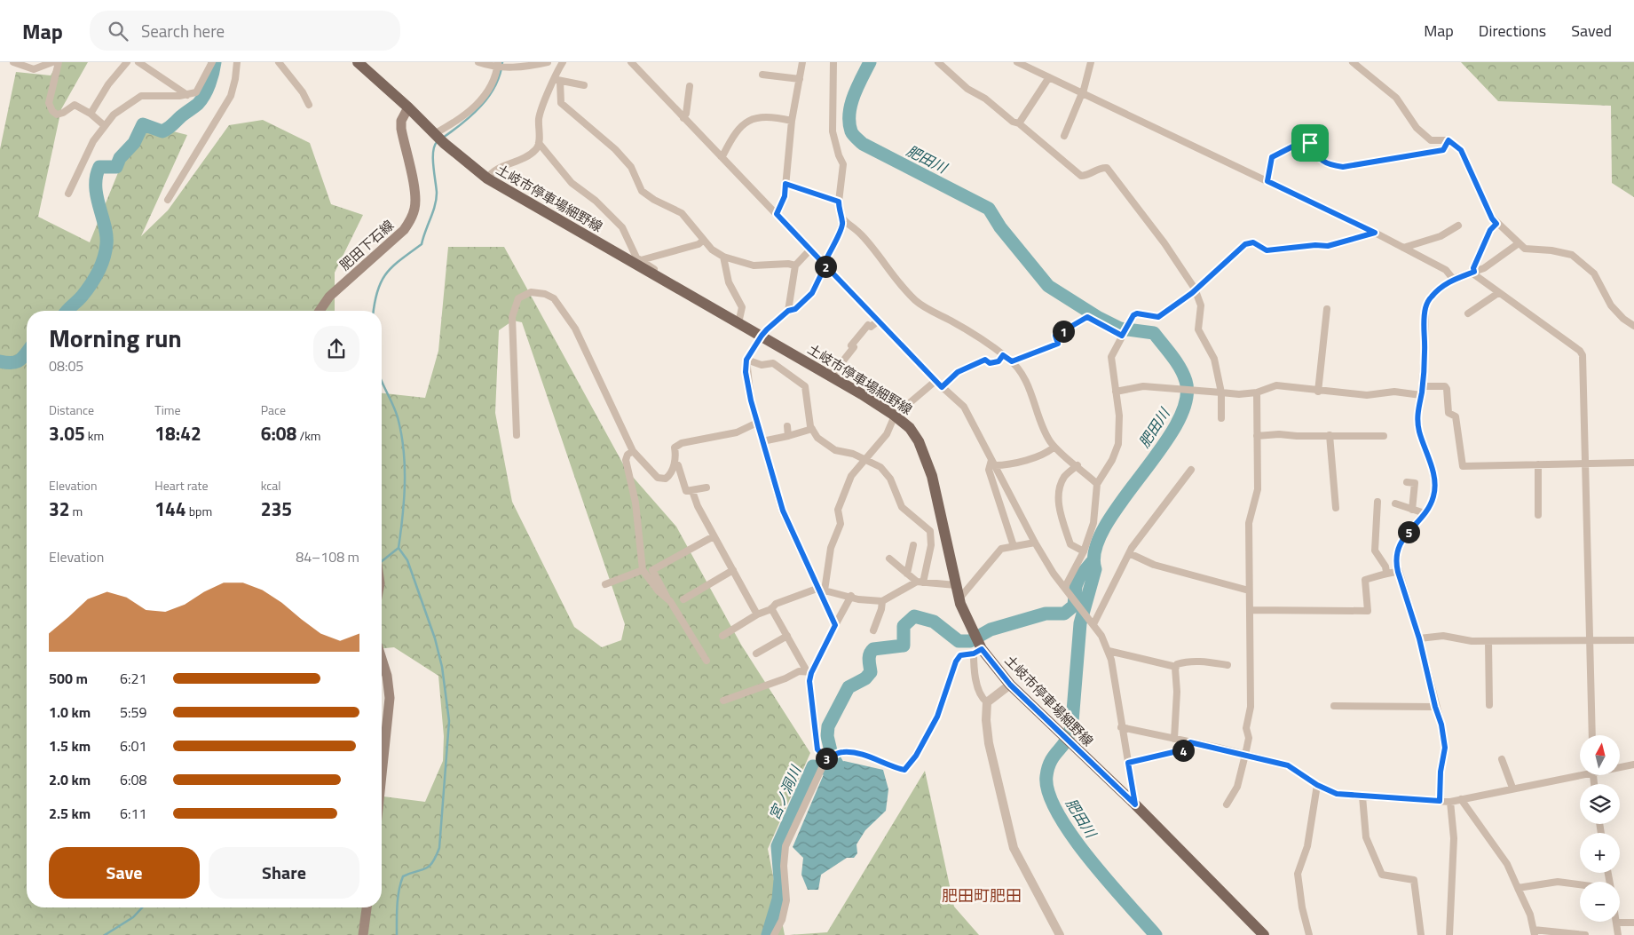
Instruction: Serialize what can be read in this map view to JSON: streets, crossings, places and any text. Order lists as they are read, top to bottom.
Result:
{
  "streets": {
    "main road": ["土岐市停車場細野線", "肥田下石線"]
  },
  "crossings": [
    ["土岐市停車場細野線", "肥田下石線"]
  ],
  "districts": ["肥田町肥田"],
  "water": ["肥田川", "宮ノ洞川"],
  "north": "top",
  "page": {
    "header": "Map",
    "search": "Search here",
    "nav": ["Map", "Directions", "Saved"],
    "pins": [
      "2",
      "1",
      "5",
      "4",
      "3"
    ],
    "heading": ["Morning run", "08:05"],
    "stats": [
      ["Distance", "3.05 km"],
      ["Time", "18:42"],
      ["Pace", "6:08 /km"],
      ["Elevation", "32 m"],
      ["Heart rate", "144 bpm"],
      ["kcal", "235"]
    ],
    "chart": ["Elevation", "84–108 m"],
    "list": [
      {
        "name": "500 m",
        "note": "6:21"
      },
      {
        "name": "1.0 km",
        "note": "5:59"
      },
      {
        "name": "1.5 km",
        "note": "6:01"
      },
      {
        "name": "2.0 km",
        "note": "6:08"
      },
      {
        "name": "2.5 km",
        "note": "6:11"
      }
    ],
    "map_buttons": ["+", "−"],
    "buttons": ["Save", "Share"]
  }
}
